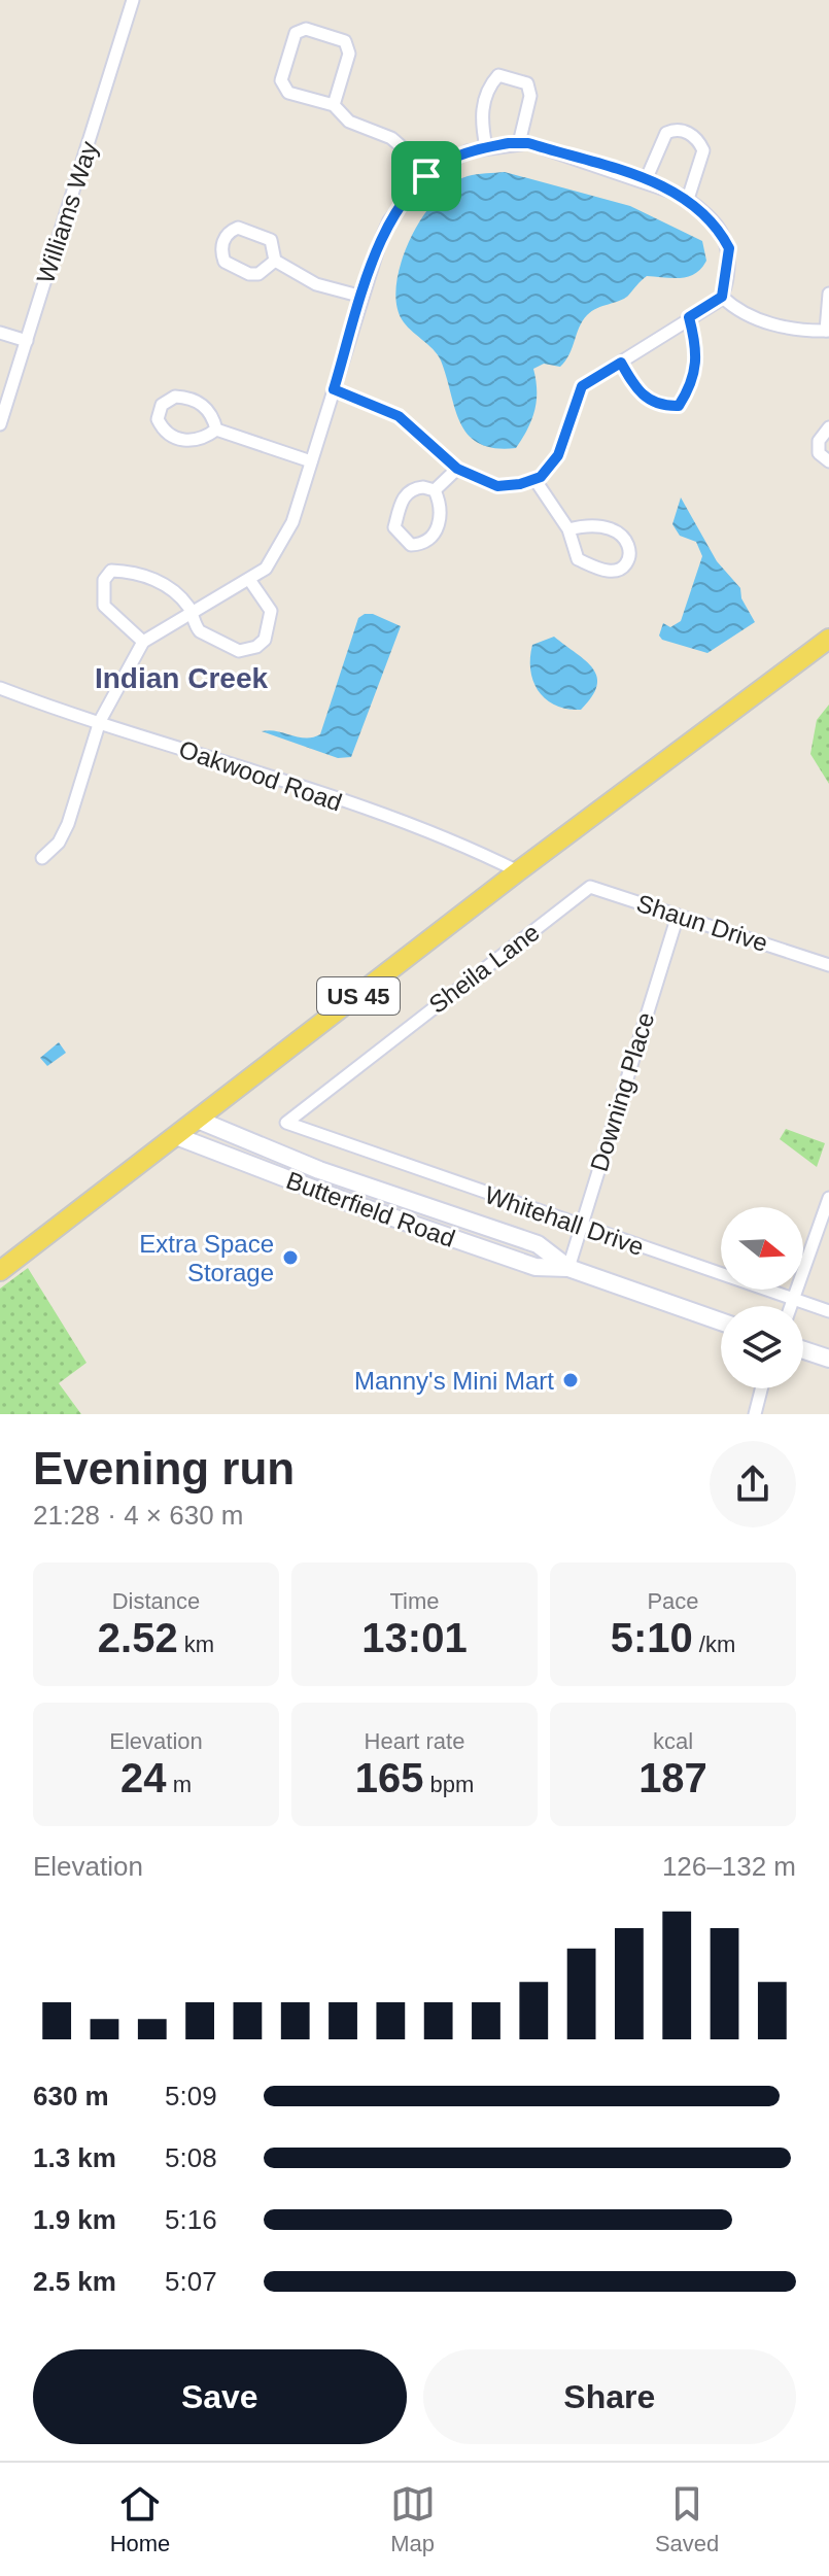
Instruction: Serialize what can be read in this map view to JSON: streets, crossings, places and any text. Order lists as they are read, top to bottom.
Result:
{
  "streets": {
    "main road": ["US 45", "Butterfield Road"],
    "street": [
      "Williams Way",
      "Oakwood Road",
      "Shaun Drive",
      "Sheila Lane",
      "Downing Place",
      "Whitehall Drive"
    ]
  },
  "crossings": [
    ["Oakwood Road", "US 45"],
    ["Shaun Drive", "Sheila Lane"],
    ["Shaun Drive", "Downing Place"],
    ["Sheila Lane", "Whitehall Drive"],
    ["US 45", "Butterfield Road"],
    ["Downing Place", "Butterfield Road"],
    ["Downing Place", "Whitehall Drive"]
  ],
  "districts": ["Indian Creek"],
  "places": ["Extra Space Storage", "Manny's Mini Mart"],
  "north": "right",
  "page": {
    "heading": ["Evening run", "21:28 · 4 × 630 m"],
    "stats": [
      ["Distance", "2.52 km"],
      ["Time", "13:01"],
      ["Pace", "5:10 /km"],
      ["Elevation", "24 m"],
      ["Heart rate", "165 bpm"],
      ["kcal", "187"]
    ],
    "chart": ["Elevation", "126–132 m"],
    "list": [
      {
        "name": "630 m",
        "note": "5:09"
      },
      {
        "name": "1.3 km",
        "note": "5:08"
      },
      {
        "name": "1.9 km",
        "note": "5:16"
      },
      {
        "name": "2.5 km",
        "note": "5:07"
      }
    ],
    "buttons": ["Save", "Share"],
    "tabs": ["Home", "Map", "Saved"]
  }
}
